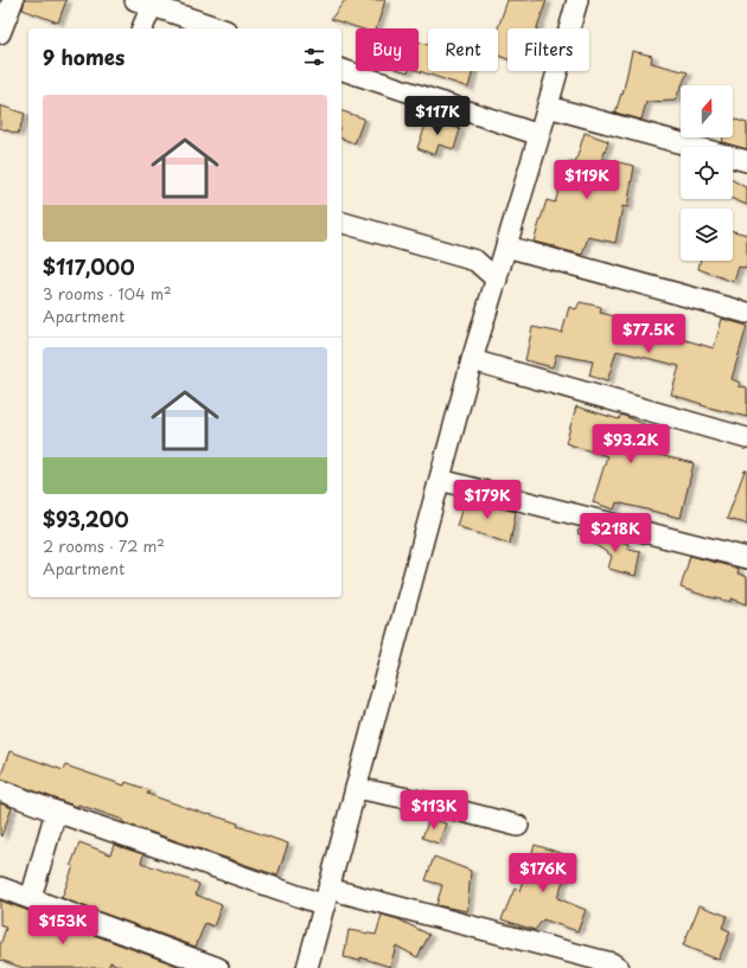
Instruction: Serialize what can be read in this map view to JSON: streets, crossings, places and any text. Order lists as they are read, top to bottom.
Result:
{
  "north": "top",
  "page": {
    "chip": ["Buy", "Rent", "Filters"],
    "heading": "9 homes",
    "list": [
      {
        "name": "$117,000",
        "note": "3 rooms · 104 m² · Apartment"
      },
      {
        "name": "$93,200",
        "note": "2 rooms · 72 m² · Apartment"
      }
    ],
    "price": [
      "$117K",
      "$119K",
      "$77.5K",
      "$93.2K",
      "$179K",
      "$218K",
      "$113K",
      "$176K",
      "$153K"
    ]
  }
}
